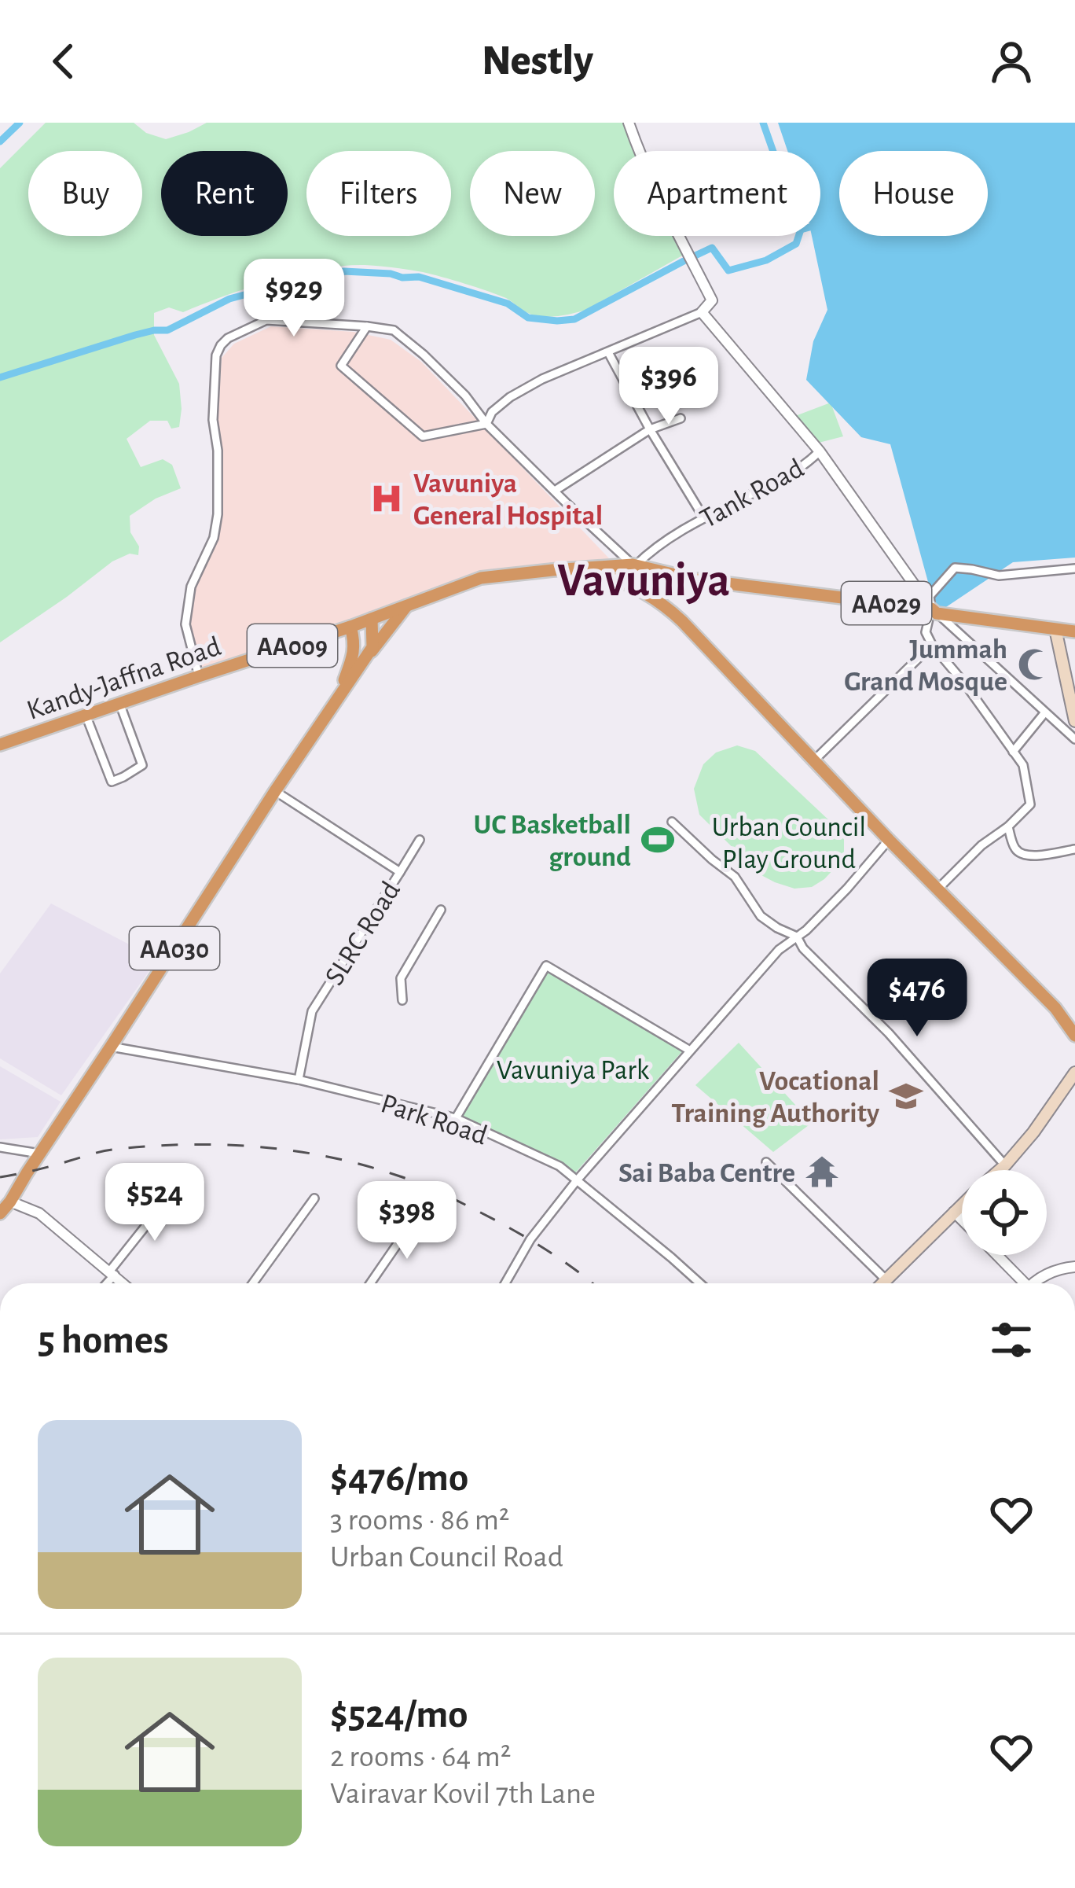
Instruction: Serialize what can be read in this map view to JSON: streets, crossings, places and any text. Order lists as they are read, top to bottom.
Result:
{
  "streets": {
    "highway": [
      "AA029",
      "AA009",
      "Kandy-Jaffna Road",
      "AA030"
    ],
    "street": ["Tank Road", "SLRC Road", "Park Road"]
  },
  "crossings": [
    ["Tank Road", "AA029"],
    ["Tank Road", "AA009"],
    ["Tank Road", "Kandy-Jaffna Road"],
    ["AA029", "AA009"],
    ["AA029", "Kandy-Jaffna Road"],
    ["AA009", "Kandy-Jaffna Road"],
    ["Kandy-Jaffna Road", "AA030"],
    ["SLRC Road", "AA030"],
    ["SLRC Road", "Park Road"],
    ["AA030", "Park Road"]
  ],
  "districts": ["Vavuniya"],
  "parks": ["Urban Council Play Ground", "Vavuniya Park"],
  "places": {
    "hospital": ["Vavuniya General Hospital"],
    "mosque": ["Jummah Grand Mosque"],
    "sports": ["UC Basketball ground"],
    "school or university": ["Vocational Training Authority"],
    "temple": ["Sai Baba Centre"]
  },
  "page": {
    "header": "Nestly",
    "chip": [
      "Buy",
      "Rent",
      "Filters",
      "New",
      "Apartment",
      "House"
    ],
    "price": [
      "$929",
      "$396",
      "$476",
      "$524",
      "$398"
    ],
    "heading": "5 homes",
    "list": [
      {
        "name": "$476/mo",
        "note": "3 rooms · 86 m² · Urban Council Road"
      },
      {
        "name": "$524/mo",
        "note": "2 rooms · 64 m² · Vairavar Kovil 7th Lane"
      }
    ]
  }
}
